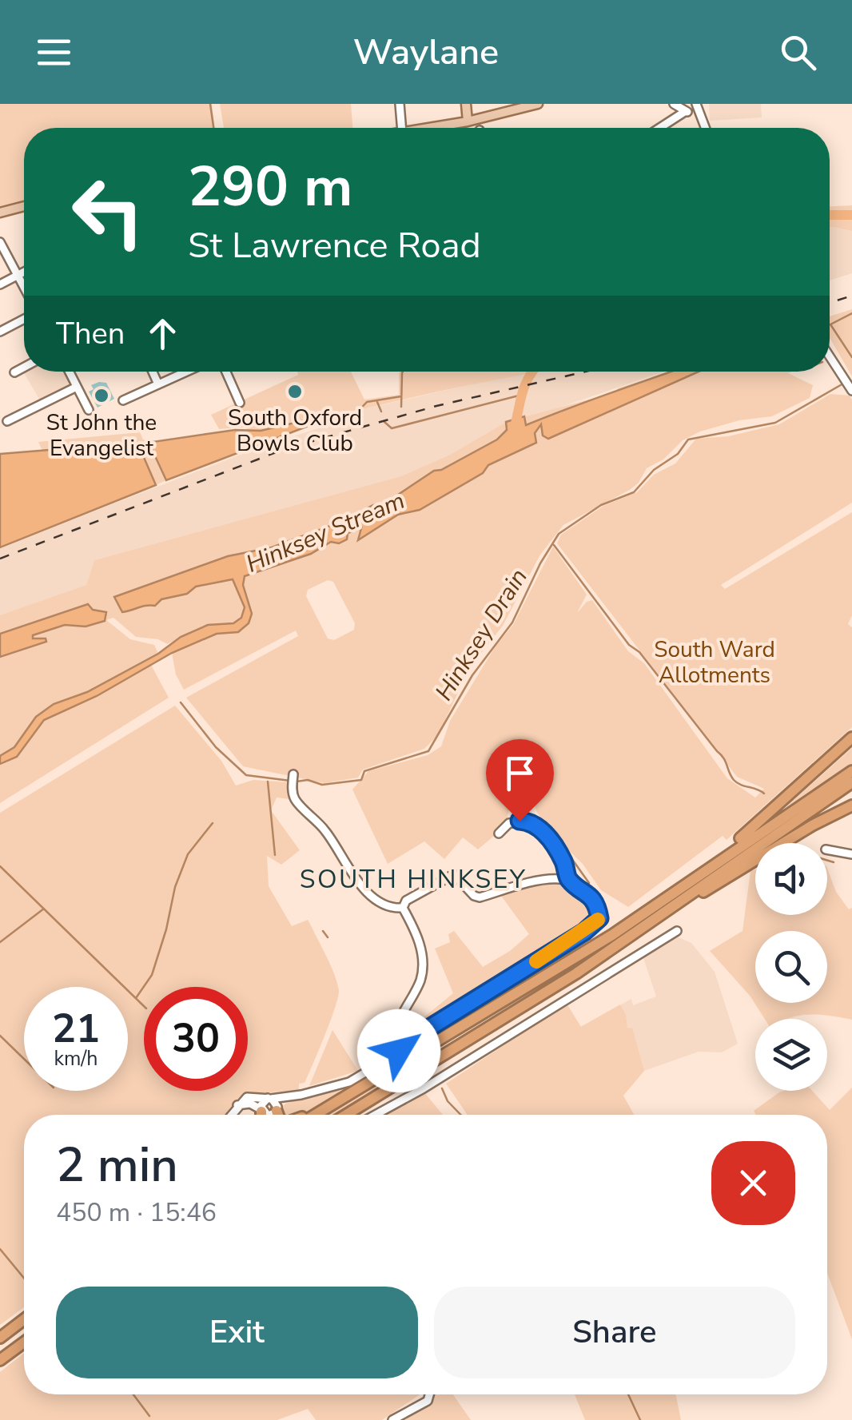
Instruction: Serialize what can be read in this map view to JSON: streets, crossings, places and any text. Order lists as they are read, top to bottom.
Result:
{
  "districts": ["SOUTH HINKSEY"],
  "water": ["Hinksey Stream", "Hinksey Drain"],
  "parks": ["South Ward Allotments"],
  "places": ["South Oxford Bowls Club", "St John the Evangelist"],
  "page": {
    "header": "Waylane",
    "turn": ["290 m", "St Lawrence Road"],
    "then": "Then",
    "speed": "21 km/h",
    "limit": "30",
    "heading": ["2 min", "450 m · 15:46"],
    "buttons": ["Exit", "Share"]
  }
}
